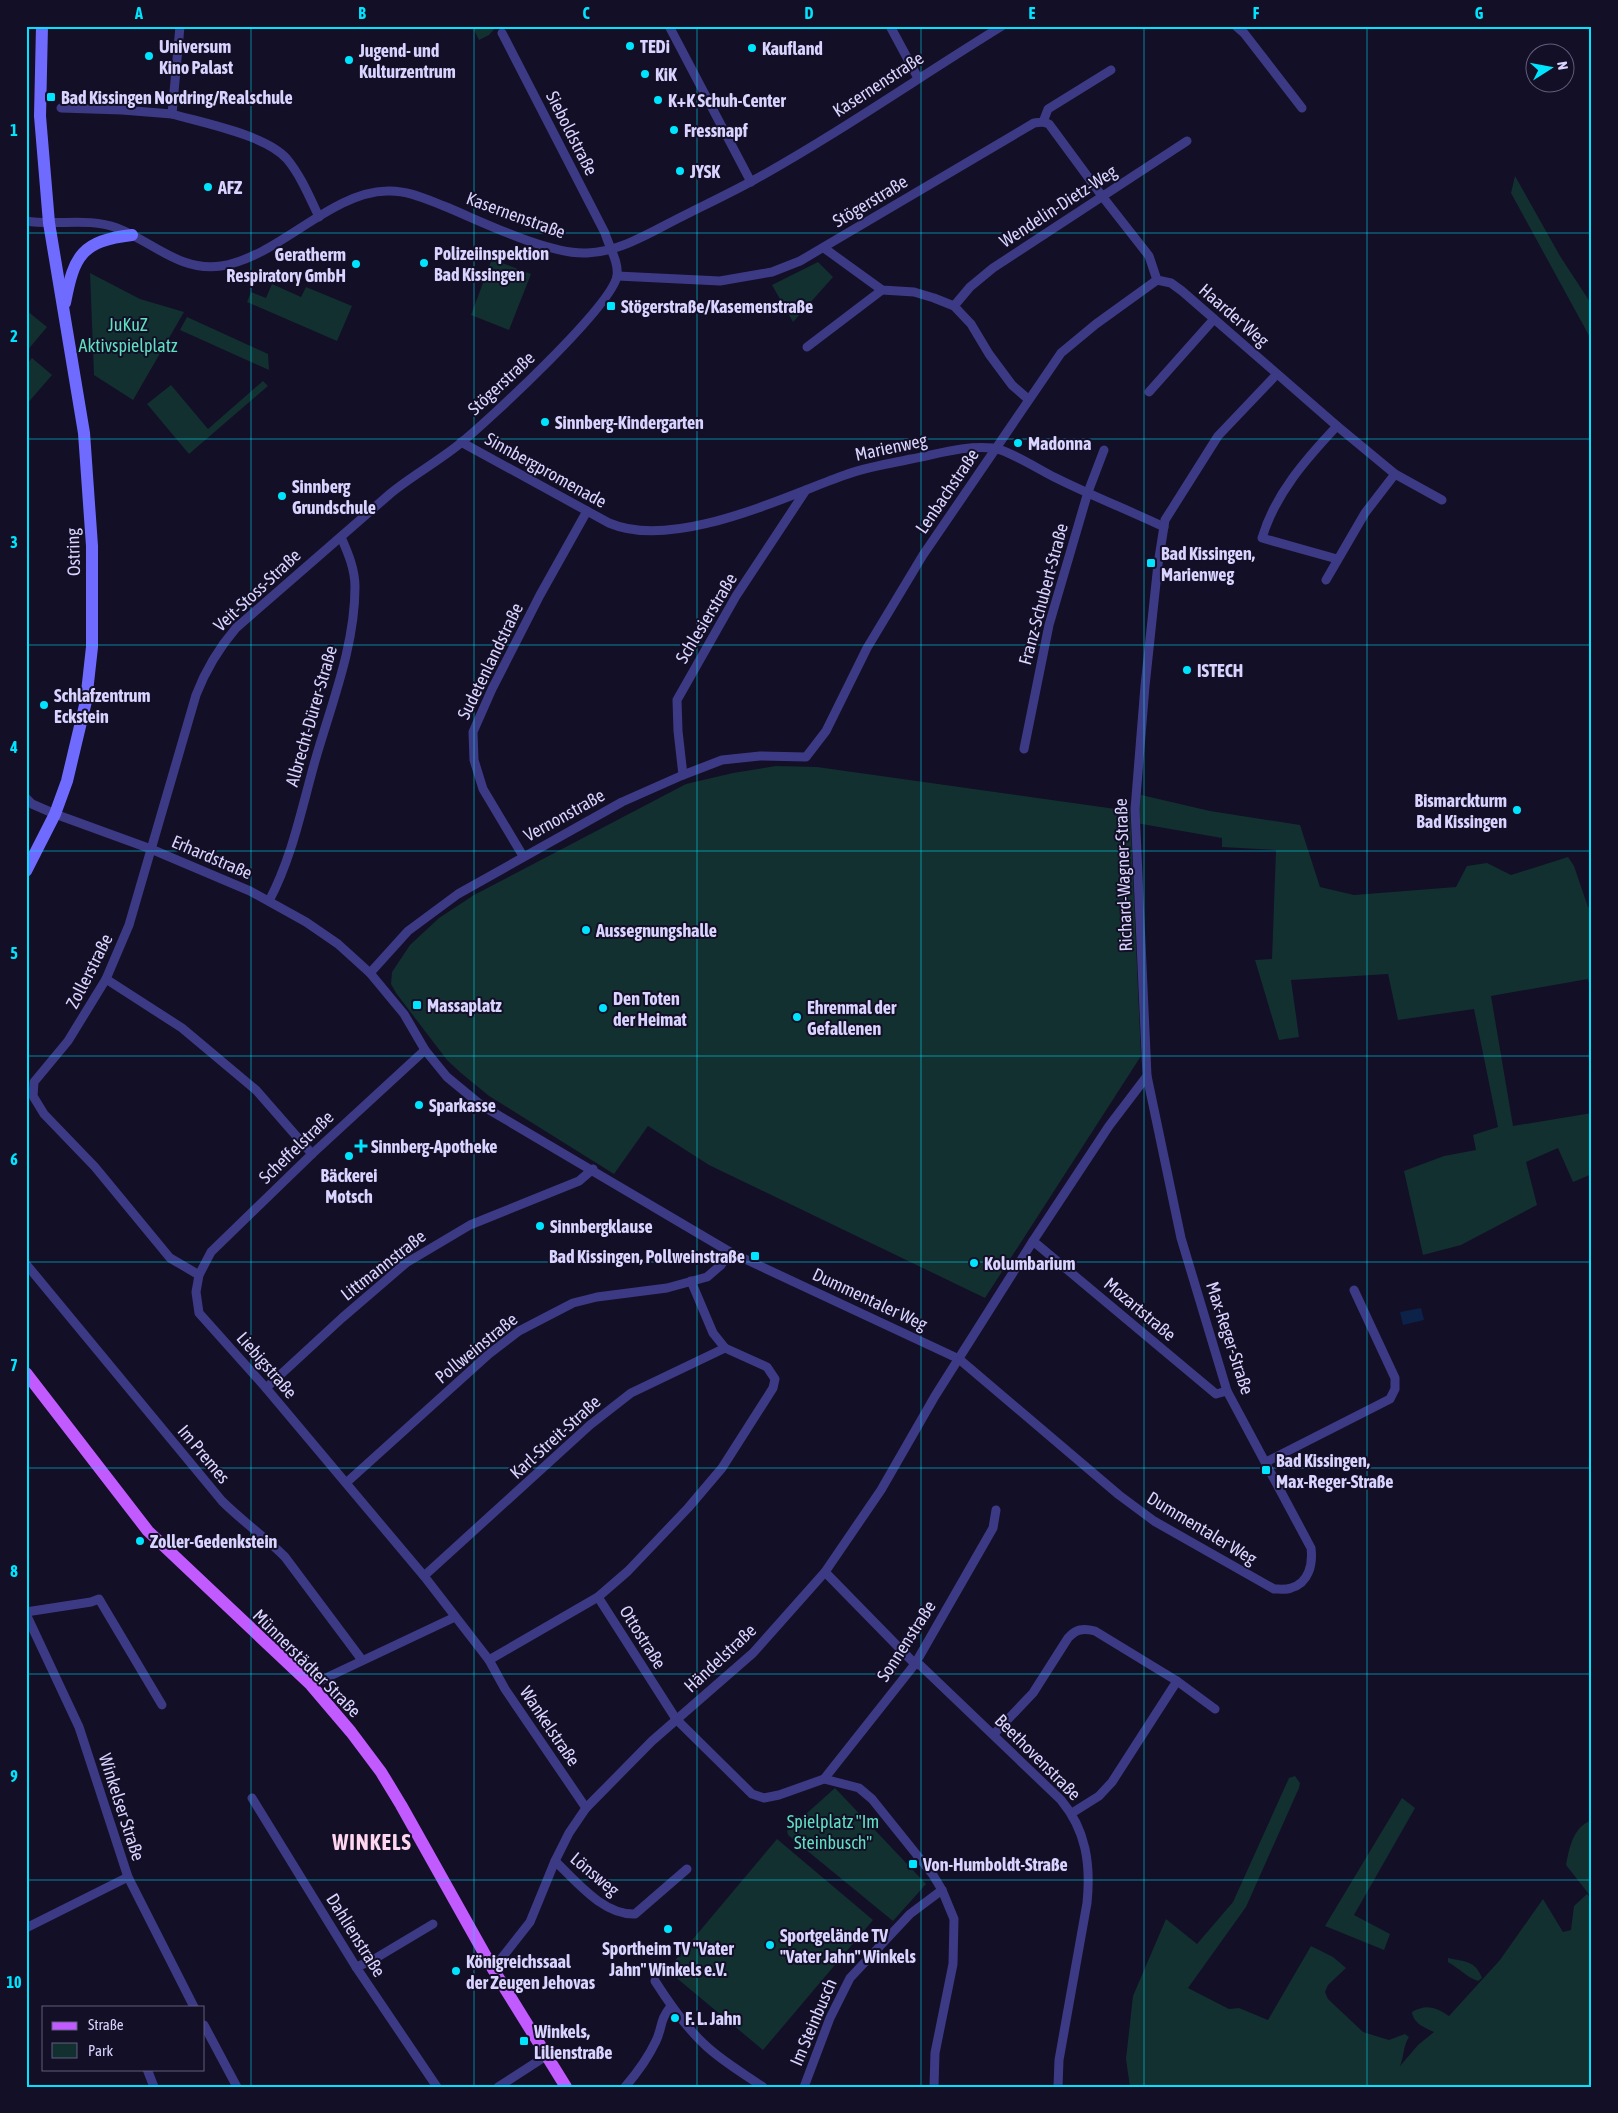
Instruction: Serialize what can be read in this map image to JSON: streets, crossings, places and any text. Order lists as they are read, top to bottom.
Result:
{
  "streets": {
    "main road": ["Ostring", "Münnerstädter Straße"],
    "street": [
      "Kasernenstraße",
      "Sieboldstraße",
      "Stögerstraße",
      "Wendelin-Dietz-Weg",
      "Haarder Weg",
      "Marienweg",
      "Sinnbergpromenade",
      "Lenbachstraße",
      "Veit-Stoss-Straße",
      "Franz-Schubert-Straße",
      "Schlesierstraße",
      "Sudetenlandstraße",
      "Albrecht-Dürer-Straße",
      "Vernonstraße",
      "Erhardstraße",
      "Richard-Wagner-Straße",
      "Zollerstraße",
      "Scheffelstraße",
      "Littmannstraße",
      "Dummentaler Weg",
      "Mozartstraße",
      "Max-Reger-Straße",
      "Pollweinstraße",
      "Liebigstraße",
      "Karl-Streit-Straße",
      "Im Premes",
      "Ottostraße",
      "Sonnenstraße",
      "Händelstraße",
      "Wankelstraße",
      "Beethovenstraße",
      "Winkelser Straße",
      "Lönsweg",
      "Dahlienstraße",
      "Im Steinbusch"
    ]
  },
  "crossings": [
    ["Kasernenstraße", "Sieboldstraße"],
    ["Kasernenstraße", "Ostring"],
    ["Stögerstraße", "Sinnbergpromenade"],
    ["Stögerstraße", "Veit-Stoss-Straße"],
    ["Haarder Weg", "Lenbachstraße"],
    ["Haarder Weg", "Richard-Wagner-Straße"],
    ["Marienweg", "Sinnbergpromenade"],
    ["Marienweg", "Lenbachstraße"],
    ["Marienweg", "Franz-Schubert-Straße"],
    ["Marienweg", "Schlesierstraße"],
    ["Marienweg", "Richard-Wagner-Straße"],
    ["Sinnbergpromenade", "Veit-Stoss-Straße"],
    ["Sinnbergpromenade", "Sudetenlandstraße"],
    ["Lenbachstraße", "Vernonstraße"],
    ["Ostring", "Erhardstraße"],
    ["Veit-Stoss-Straße", "Albrecht-Dürer-Straße"],
    ["Veit-Stoss-Straße", "Erhardstraße"],
    ["Veit-Stoss-Straße", "Zollerstraße"],
    ["Schlesierstraße", "Vernonstraße"],
    ["Sudetenlandstraße", "Vernonstraße"],
    ["Albrecht-Dürer-Straße", "Erhardstraße"],
    ["Vernonstraße", "Erhardstraße"],
    ["Erhardstraße", "Zollerstraße"],
    ["Richard-Wagner-Straße", "Max-Reger-Straße"],
    ["Zollerstraße", "Scheffelstraße"],
    ["Zollerstraße", "Liebigstraße"],
    ["Scheffelstraße", "Dummentaler Weg"],
    ["Scheffelstraße", "Liebigstraße"],
    ["Littmannstraße", "Dummentaler Weg"],
    ["Littmannstraße", "Liebigstraße"],
    ["Dummentaler Weg", "Max-Reger-Straße"],
    ["Dummentaler Weg", "Pollweinstraße"],
    ["Dummentaler Weg", "Händelstraße"],
    ["Mozartstraße", "Max-Reger-Straße"],
    ["Pollweinstraße", "Liebigstraße"],
    ["Liebigstraße", "Karl-Streit-Straße"],
    ["Liebigstraße", "Wankelstraße"],
    ["Ottostraße", "Händelstraße"],
    ["Sonnenstraße", "Beethovenstraße"],
    ["Händelstraße", "Münnerstädter Straße"],
    ["Händelstraße", "Wankelstraße"],
    ["Händelstraße", "Beethovenstraße"],
    ["Händelstraße", "Lönsweg"]
  ],
  "districts": ["WINKELS"],
  "parks": ["JuKuZ Aktivspielplatz", "Spielplatz \"Im Steinbusch\""],
  "places": {
    "other": [
      "TEDi",
      "Kaufland",
      "Universum Kino Palast",
      "Jugend- und Kulturzentrum",
      "KiK",
      "K+K Schuh-Center",
      "Fressnapf",
      "JYSK",
      "AFZ",
      "Polizeiinspektion Bad Kissingen",
      "Geratherm Respiratory GmbH",
      "Sinnberg-Kindergarten",
      "Madonna",
      "Sinnberg Grundschule",
      "ISTECH",
      "Schlafzentrum Eckstein",
      "Bismarckturm Bad Kissingen",
      "Aussegnungshalle",
      "Den Toten der Heimat",
      "Ehrenmal der Gefallenen",
      "Sparkasse",
      "Bäckerei Motsch",
      "Sinnbergklause",
      "Kolumbarium",
      "Zoller-Gedenkstein",
      "Sportheim TV \"Vater Jahn\" Winkels e.V.",
      "Sportgelände TV \"Vater Jahn\" Winkels",
      "Königreichssaal der Zeugen Jehovas",
      "F. L. Jahn"
    ],
    "transit": [
      "Bad Kissingen Nordring/Realschule",
      "Stögerstraße/Kasemenstraße",
      "Bad Kissingen, Marienweg",
      "Massaplatz",
      "Bad Kissingen, Pollweinstraße",
      "Bad Kissingen, Max-Reger-Straße",
      "Von-Humboldt-Straße",
      "Winkels, Lilienstraße"
    ],
    "health": ["Sinnberg-Apotheke"]
  },
  "legend": ["Straße", "Park"],
  "north": "right",
  "grid": {
    "columns": [
      "A",
      "B",
      "C",
      "D",
      "E",
      "F",
      "G"
    ],
    "rows": [
      "1",
      "2",
      "3",
      "4",
      "5",
      "6",
      "7",
      "8",
      "9",
      "10"
    ]
  }
}
